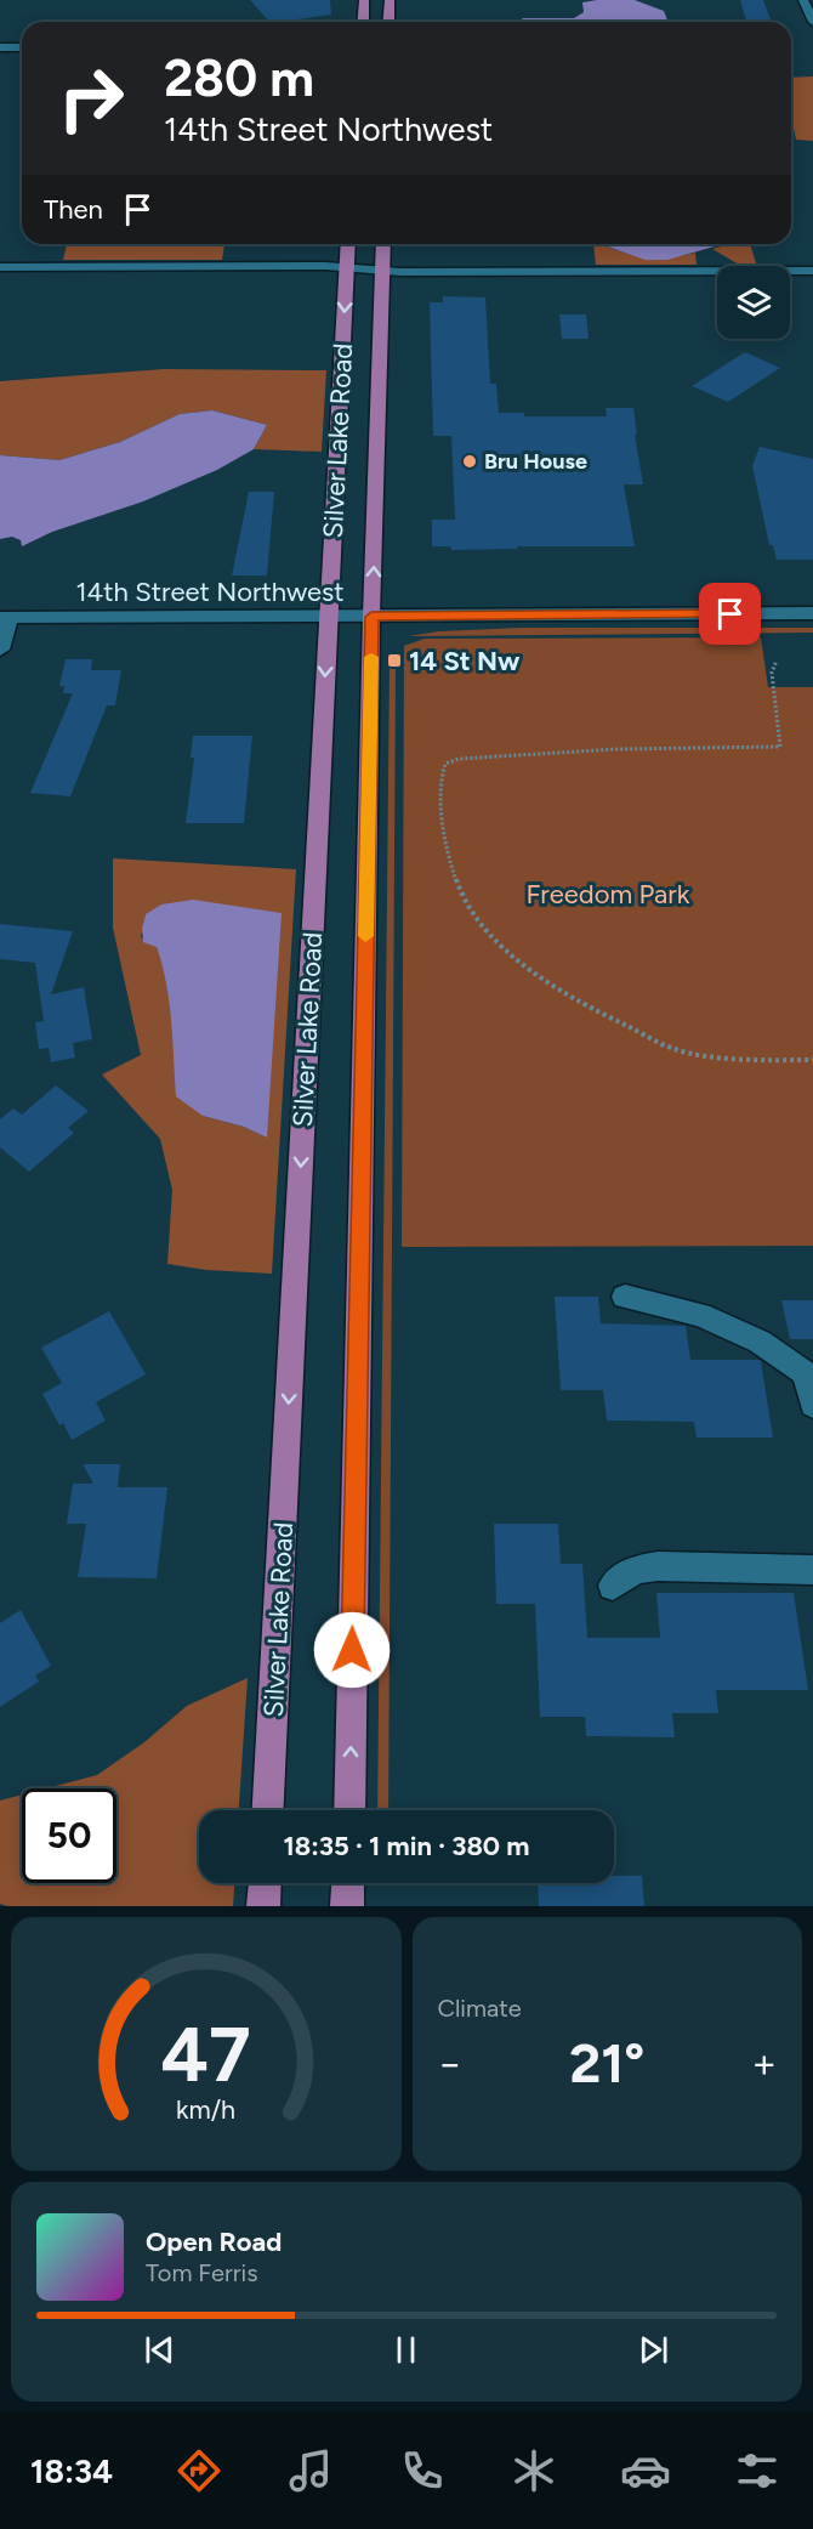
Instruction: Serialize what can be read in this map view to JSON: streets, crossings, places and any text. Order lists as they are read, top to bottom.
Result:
{
  "streets": {
    "main road": ["Silver Lake Road"],
    "street": ["14th Street Northwest"]
  },
  "crossings": [
    ["Silver Lake Road", "14th Street Northwest"]
  ],
  "parks": ["Freedom Park"],
  "places": {
    "other": ["Bru House"],
    "transit": ["14 St Nw"]
  },
  "page": {
    "turn": ["280 m", "14th Street Northwest"],
    "then": "Then",
    "limit": "50",
    "trip": "18:35 · 1 min · 380 m",
    "tile": "Climate",
    "heat": ["−", "21°", "+"],
    "song": ["Open Road", "Tom Ferris"],
    "tabs": "18:34",
    "gauge": ["47", "km/h"]
  }
}
